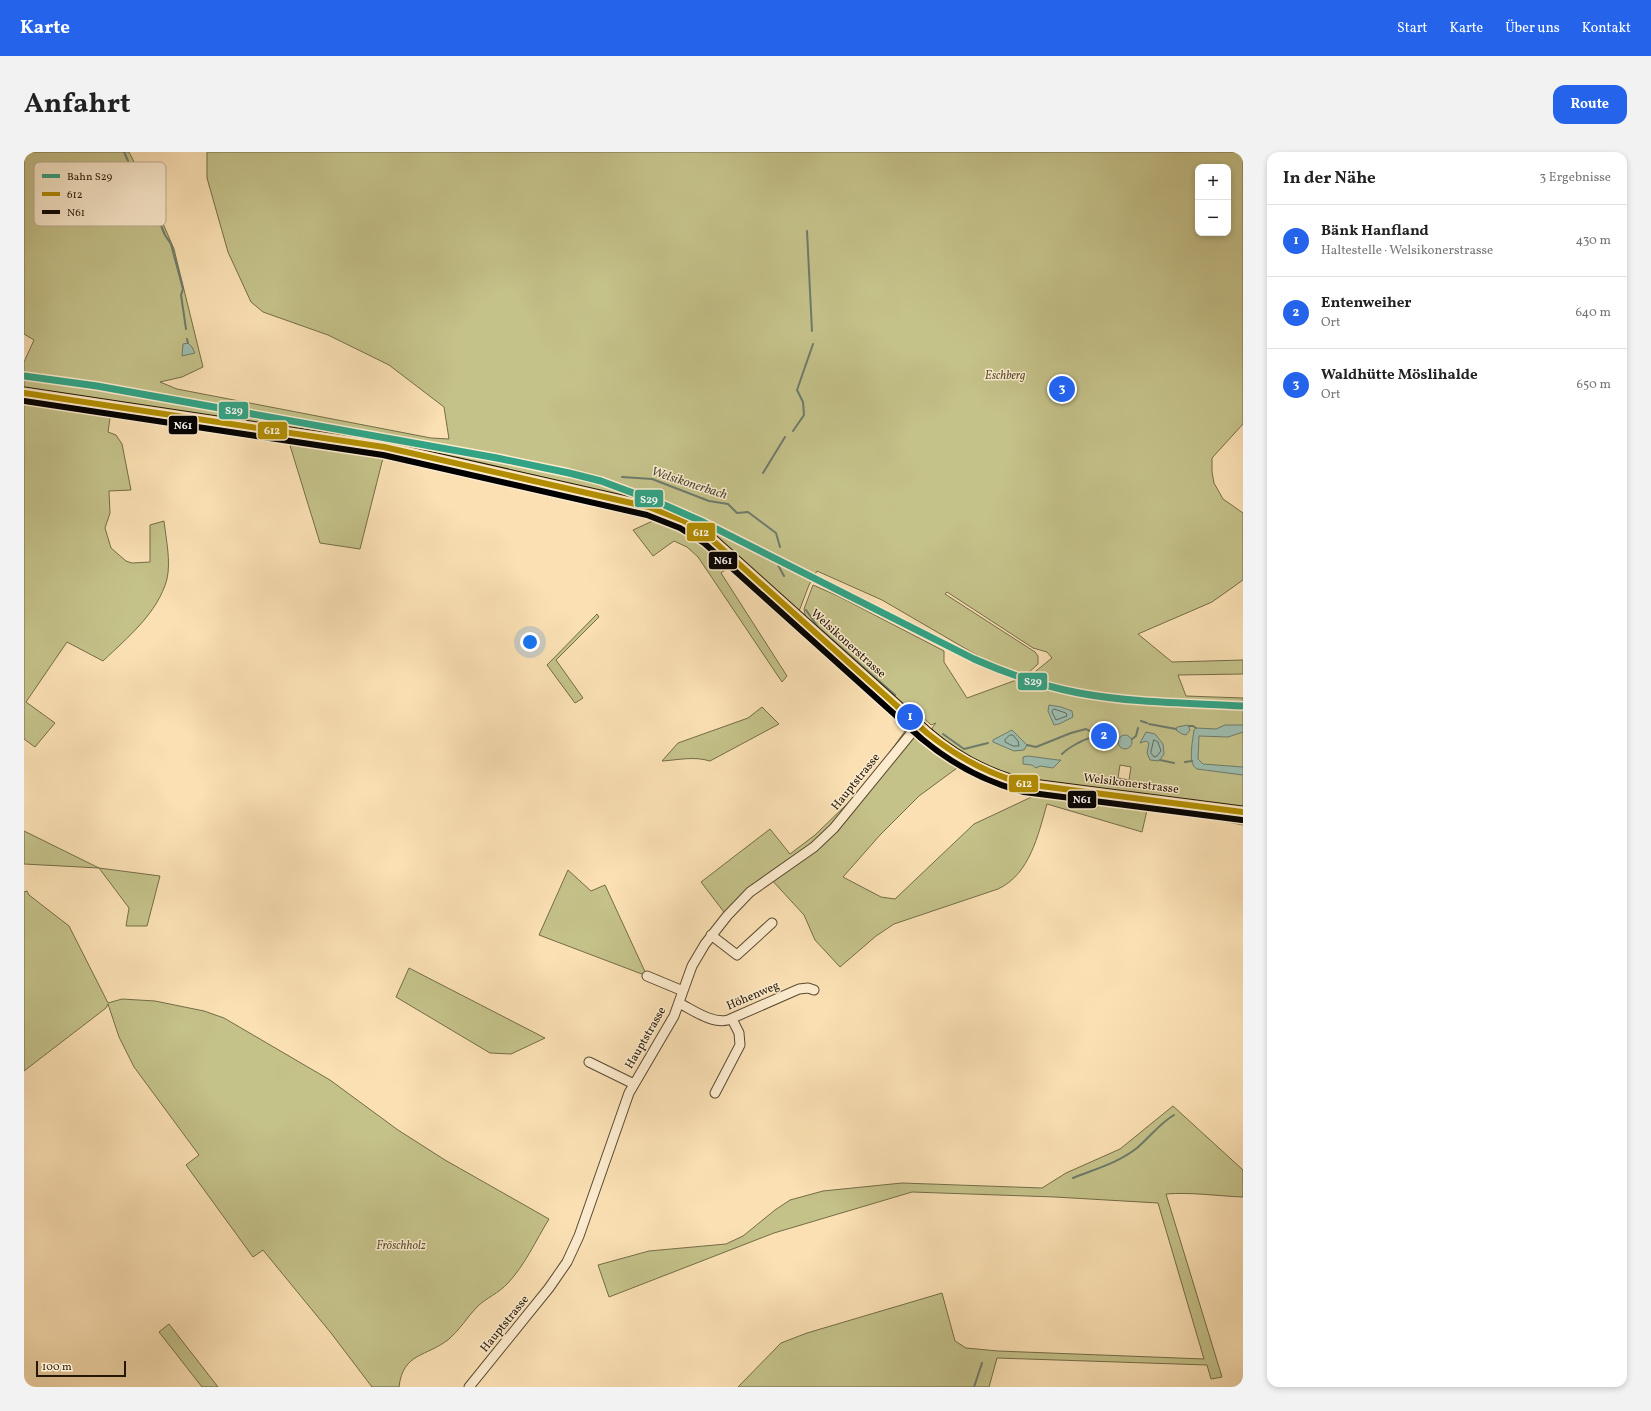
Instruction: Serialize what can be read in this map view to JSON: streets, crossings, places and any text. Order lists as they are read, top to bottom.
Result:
{
  "streets": {
    "main road": ["Welsikonerstrasse"],
    "street": ["Hauptstrasse", "Höhenweg"]
  },
  "crossings": [
    ["Welsikonerstrasse", "Hauptstrasse"],
    ["Hauptstrasse", "Höhenweg"]
  ],
  "water": ["Welsikonerbach"],
  "parks": ["Eschberg", "Fröschholz"],
  "lines": ["rail line S29", "transit line 612", "transit line N61"],
  "legend": ["Bahn S29", "612", "N61"],
  "scale_bar": "100 m",
  "page": {
    "header": "Karte",
    "nav": [
      "Start",
      "Karte",
      "Über uns",
      "Kontakt"
    ],
    "title": "Anfahrt",
    "buttons": "Route",
    "heading": ["In der Nähe", "3 Ergebnisse"],
    "map_buttons": ["+", "−"],
    "list": [
      {
        "mark": "1",
        "name": "Bänk Hanfland",
        "note": "Haltestelle · Welsikonerstrasse",
        "value": "430 m"
      },
      {
        "mark": "2",
        "name": "Entenweiher",
        "note": "Ort",
        "value": "640 m"
      },
      {
        "mark": "3",
        "name": "Waldhütte Möslihalde",
        "note": "Ort",
        "value": "650 m"
      }
    ],
    "pins": ["3", "1", "2"],
    "scale": "100 m"
  }
}
